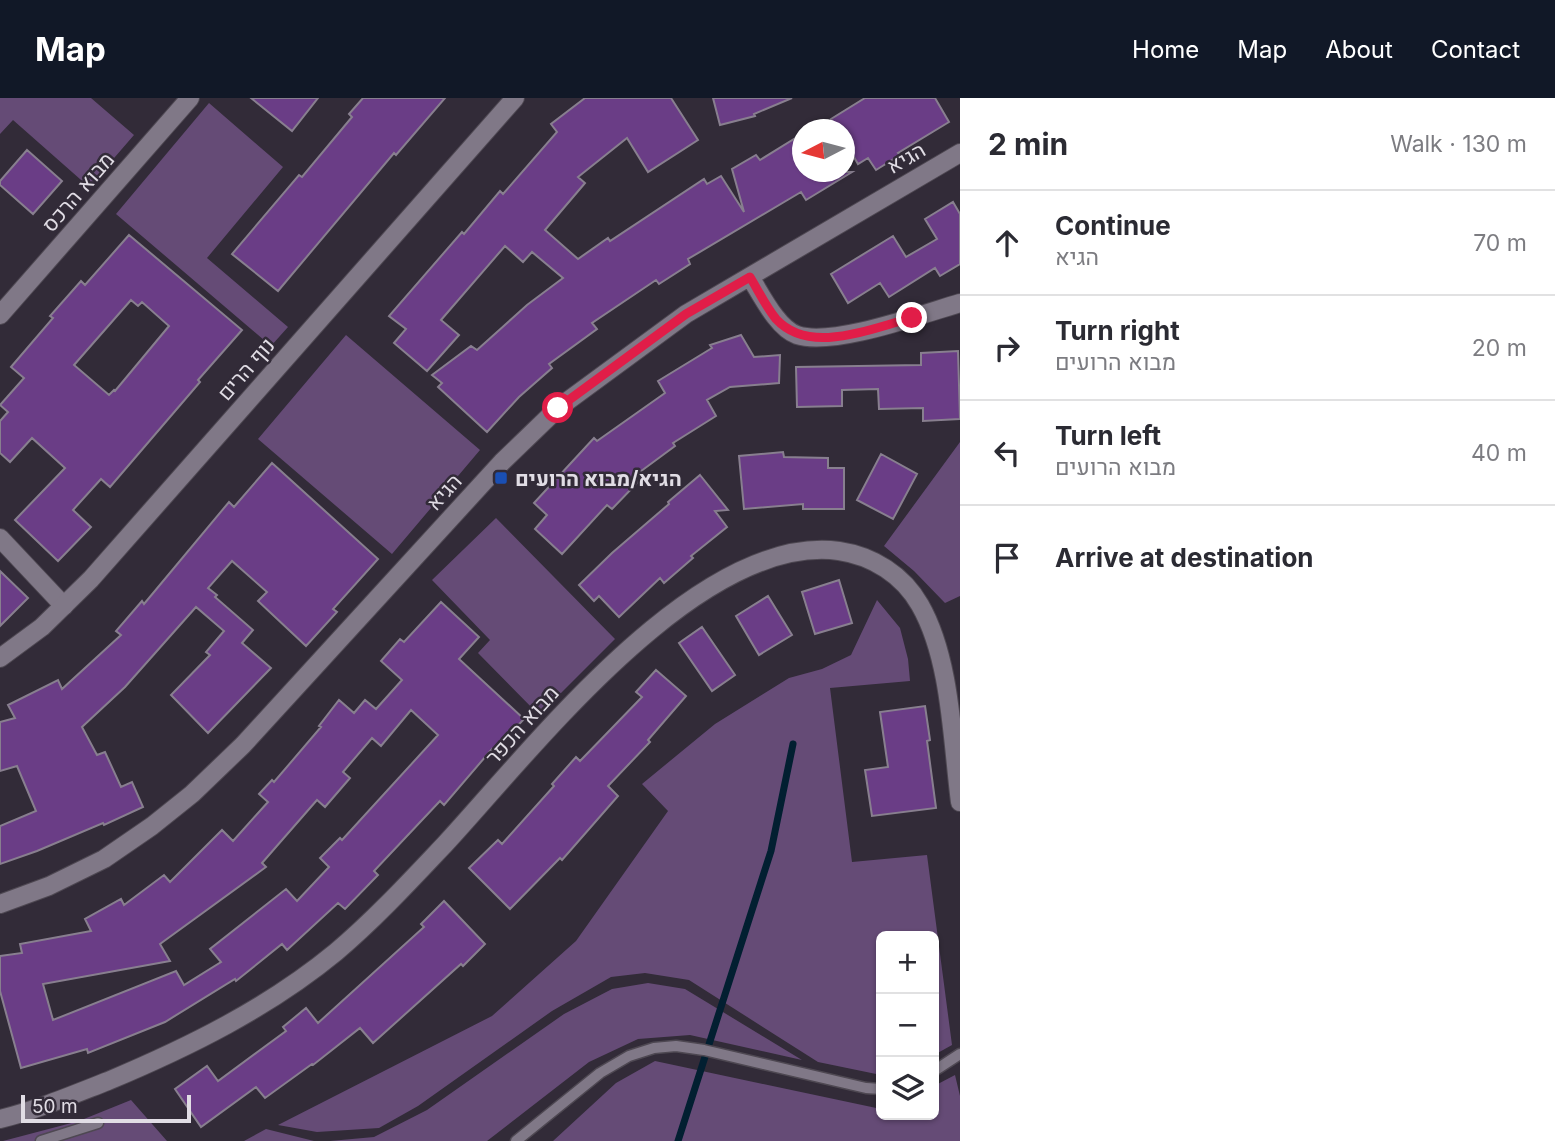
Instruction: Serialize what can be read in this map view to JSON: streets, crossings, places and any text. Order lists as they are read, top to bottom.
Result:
{
  "streets": {
    "street": [
      "הגיא",
      "מבוא הרכס",
      "נוף הרים",
      "מבוא הכפר"
    ]
  },
  "places": {
    "transit": ["הגיא/מבוא הרועים"]
  },
  "scale_bar": "50 m",
  "north": "left",
  "page": {
    "header": "Map",
    "nav": [
      "Home",
      "Map",
      "About",
      "Contact"
    ],
    "heading": ["2 min", "Walk · 130 m"],
    "list": [
      ["Continue", "הגיא", "70 m"],
      ["Turn right", "מבוא הרועים", "20 m"],
      ["Turn left", "מבוא הרועים", "40 m"],
      "Arrive at destination"
    ],
    "map_buttons": ["+", "−"],
    "scale": "50 m"
  }
}
